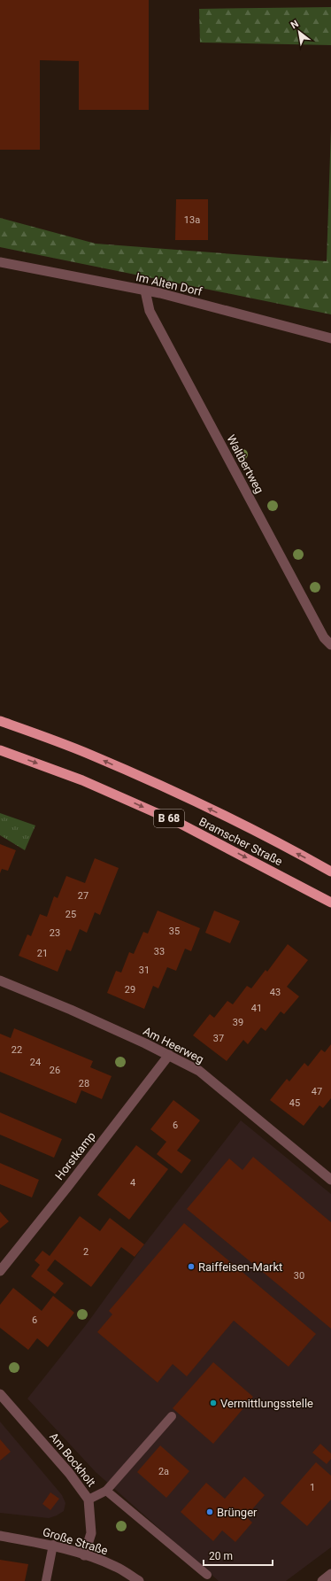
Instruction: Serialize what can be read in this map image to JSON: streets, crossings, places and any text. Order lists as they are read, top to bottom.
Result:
{
  "streets": {
    "highway": ["B 68", "Bramscher Straße"],
    "street": [
      "Im Alten Dorf",
      "Waltbertweg",
      "Am Heerweg",
      "Horstkamp",
      "Am Bockholt",
      "Große Straße"
    ]
  },
  "crossings": [
    ["Im Alten Dorf", "Waltbertweg"],
    ["Am Heerweg", "Horstkamp"],
    ["Am Bockholt", "Große Straße"]
  ],
  "places": ["Raiffeisen-Markt", "Vermittlungsstelle", "Brünger"],
  "house_numbers": [
    "13a",
    "27",
    "25",
    "35",
    "23",
    "33",
    "21",
    "31",
    "29",
    "43",
    "41",
    "39",
    "37",
    "22",
    "24",
    "26",
    "28",
    "47",
    "45",
    "6",
    "4",
    "2",
    "30",
    "6",
    "2a",
    "1"
  ],
  "scale_bar": "20 m",
  "north": "top left"
}
